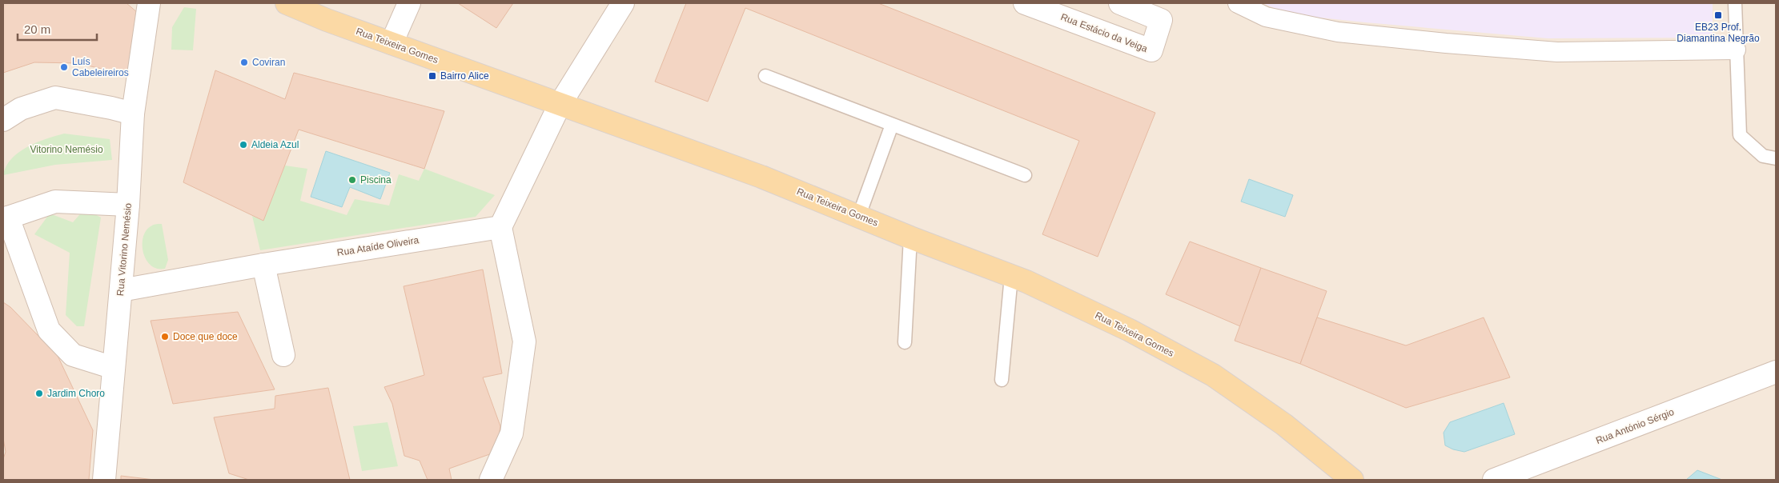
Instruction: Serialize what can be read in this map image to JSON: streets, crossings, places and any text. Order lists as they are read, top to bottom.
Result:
{
  "streets": {
    "main road": ["Rua Teixeira Gomes"],
    "street": [
      "Rua Estácio da Veiga",
      "Rua Ataíde Oliveira",
      "Rua Vitorino Nemésio",
      "Rua António Sérgio"
    ]
  },
  "crossings": [
    ["Rua Ataíde Oliveira", "Rua Vitorino Nemésio"]
  ],
  "parks": ["Vitorino Nemésio"],
  "places": {
    "transit": ["EB23 Prof. Diamantina Negrão", "Bairro Alice"],
    "other": [
      "Coviran",
      "Luís Cabeleireiros",
      "Aldeia Azul",
      "Piscina",
      "Doce que doce",
      "Jardim Choro"
    ]
  },
  "scale_bar": "20 m"
}
